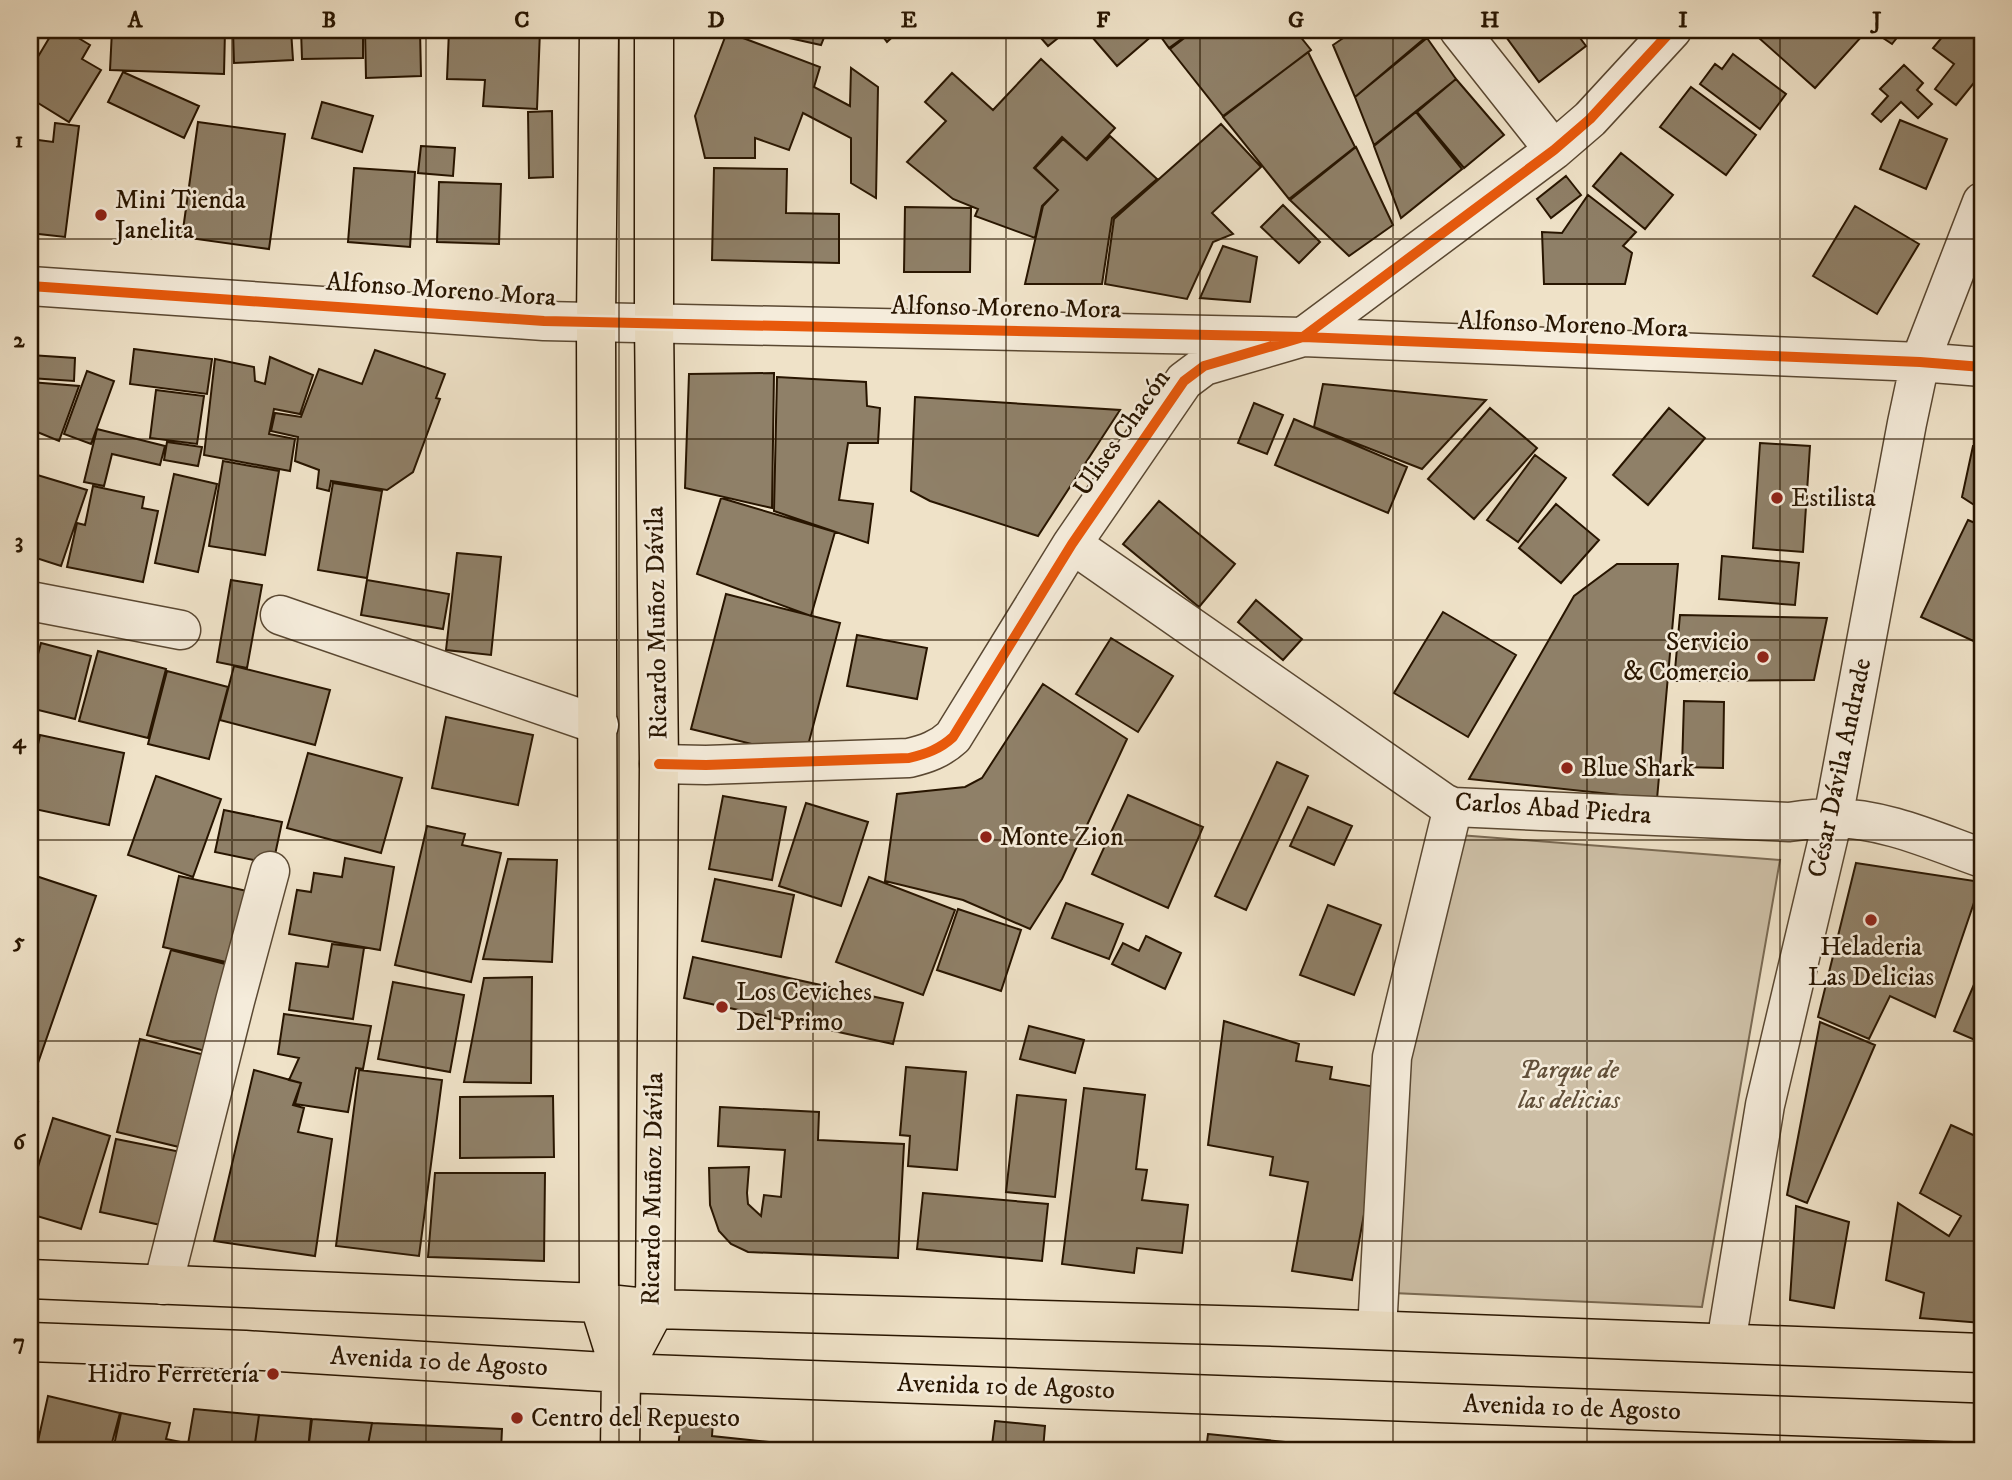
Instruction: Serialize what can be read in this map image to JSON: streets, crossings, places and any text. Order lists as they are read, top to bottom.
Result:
{
  "streets": {
    "main road": ["Ricardo Muñoz Dávila", "Avenida 10 de Agosto"],
    "street": [
      "Alfonso Moreno Mora",
      "Ulises Chacón",
      "César Dávila Andrade",
      "Carlos Abad Piedra"
    ]
  },
  "crossings": [
    ["Alfonso Moreno Mora", "Ulises Chacón"],
    ["Alfonso Moreno Mora", "Ricardo Muñoz Dávila"],
    ["Alfonso Moreno Mora", "César Dávila Andrade"],
    ["Ulises Chacón", "Ricardo Muñoz Dávila"],
    ["Ulises Chacón", "Carlos Abad Piedra"],
    ["Ricardo Muñoz Dávila", "Avenida 10 de Agosto"],
    ["César Dávila Andrade", "Carlos Abad Piedra"]
  ],
  "parks": ["Parque de las delicias"],
  "places": [
    "Mini Tienda Janelita",
    "Estilista",
    "Servicio & Comercio",
    "Blue Shark",
    "Monte Zion",
    "Heladeria Las Delicias",
    "Los Ceviches Del Primo",
    "Hidro Ferretería",
    "Centro del Repuesto"
  ],
  "grid": {
    "columns": [
      "A",
      "B",
      "C",
      "D",
      "E",
      "F",
      "G",
      "H",
      "I",
      "J"
    ],
    "rows": [
      "1",
      "2",
      "3",
      "4",
      "5",
      "6",
      "7"
    ]
  }
}
